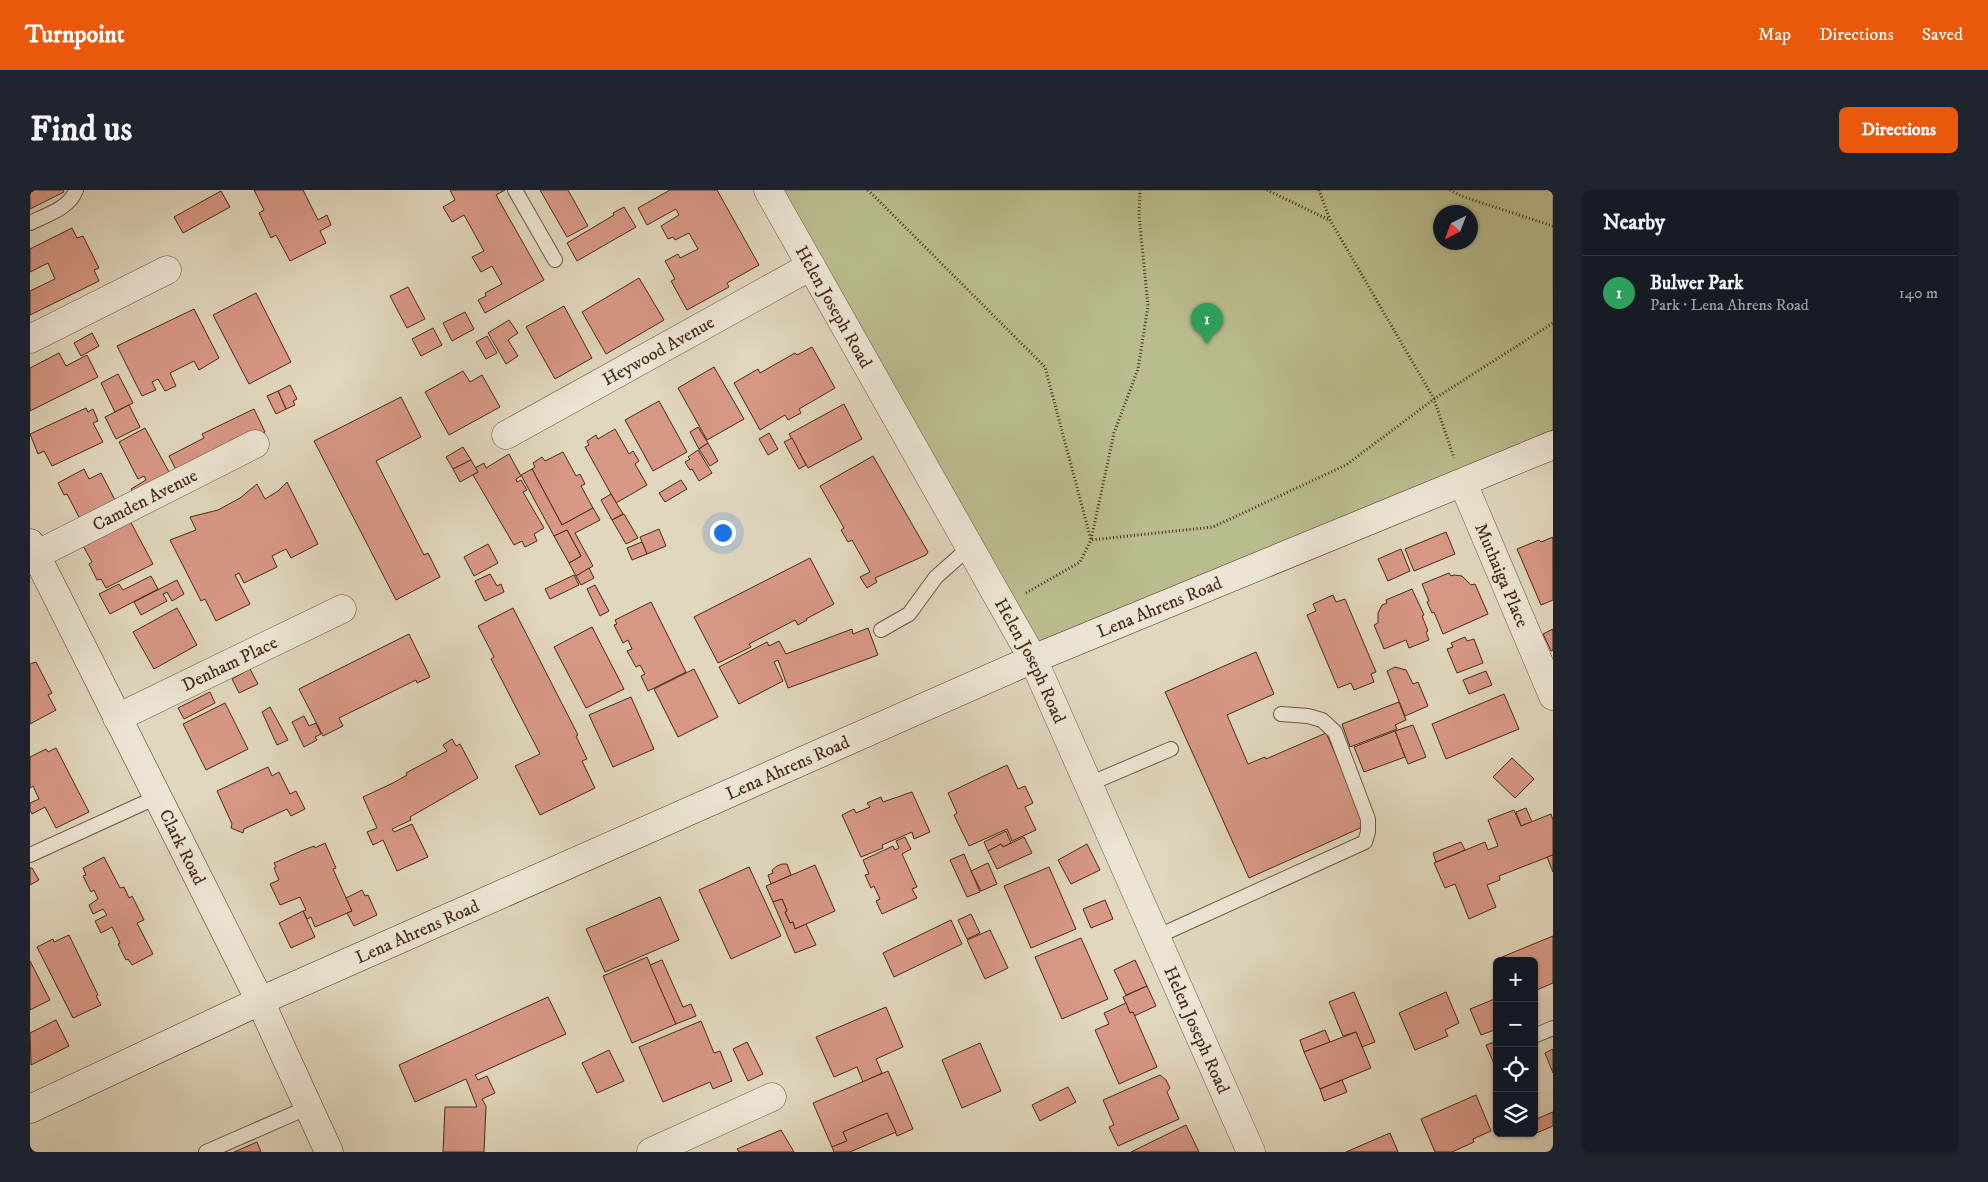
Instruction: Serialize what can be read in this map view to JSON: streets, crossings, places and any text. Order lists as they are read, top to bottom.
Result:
{
  "streets": {
    "street": [
      "Helen Joseph Road",
      "Heywood Avenue",
      "Camden Avenue",
      "Muthaiga Place",
      "Lena Ahrens Road",
      "Denham Place",
      "Clark Road"
    ]
  },
  "crossings": [
    ["Helen Joseph Road", "Heywood Avenue"],
    ["Helen Joseph Road", "Lena Ahrens Road"],
    ["Camden Avenue", "Clark Road"],
    ["Muthaiga Place", "Lena Ahrens Road"],
    ["Lena Ahrens Road", "Clark Road"],
    ["Denham Place", "Clark Road"]
  ],
  "north": "bottom left",
  "page": {
    "header": "Turnpoint",
    "nav": ["Map", "Directions", "Saved"],
    "buttons": "Directions",
    "title": "Find us",
    "heading": "Nearby",
    "list": [
      {
        "mark": "1",
        "name": "Bulwer Park",
        "note": "Park · Lena Ahrens Road",
        "value": "140 m"
      }
    ],
    "pins": "1",
    "map_buttons": ["+", "−"]
  }
}
